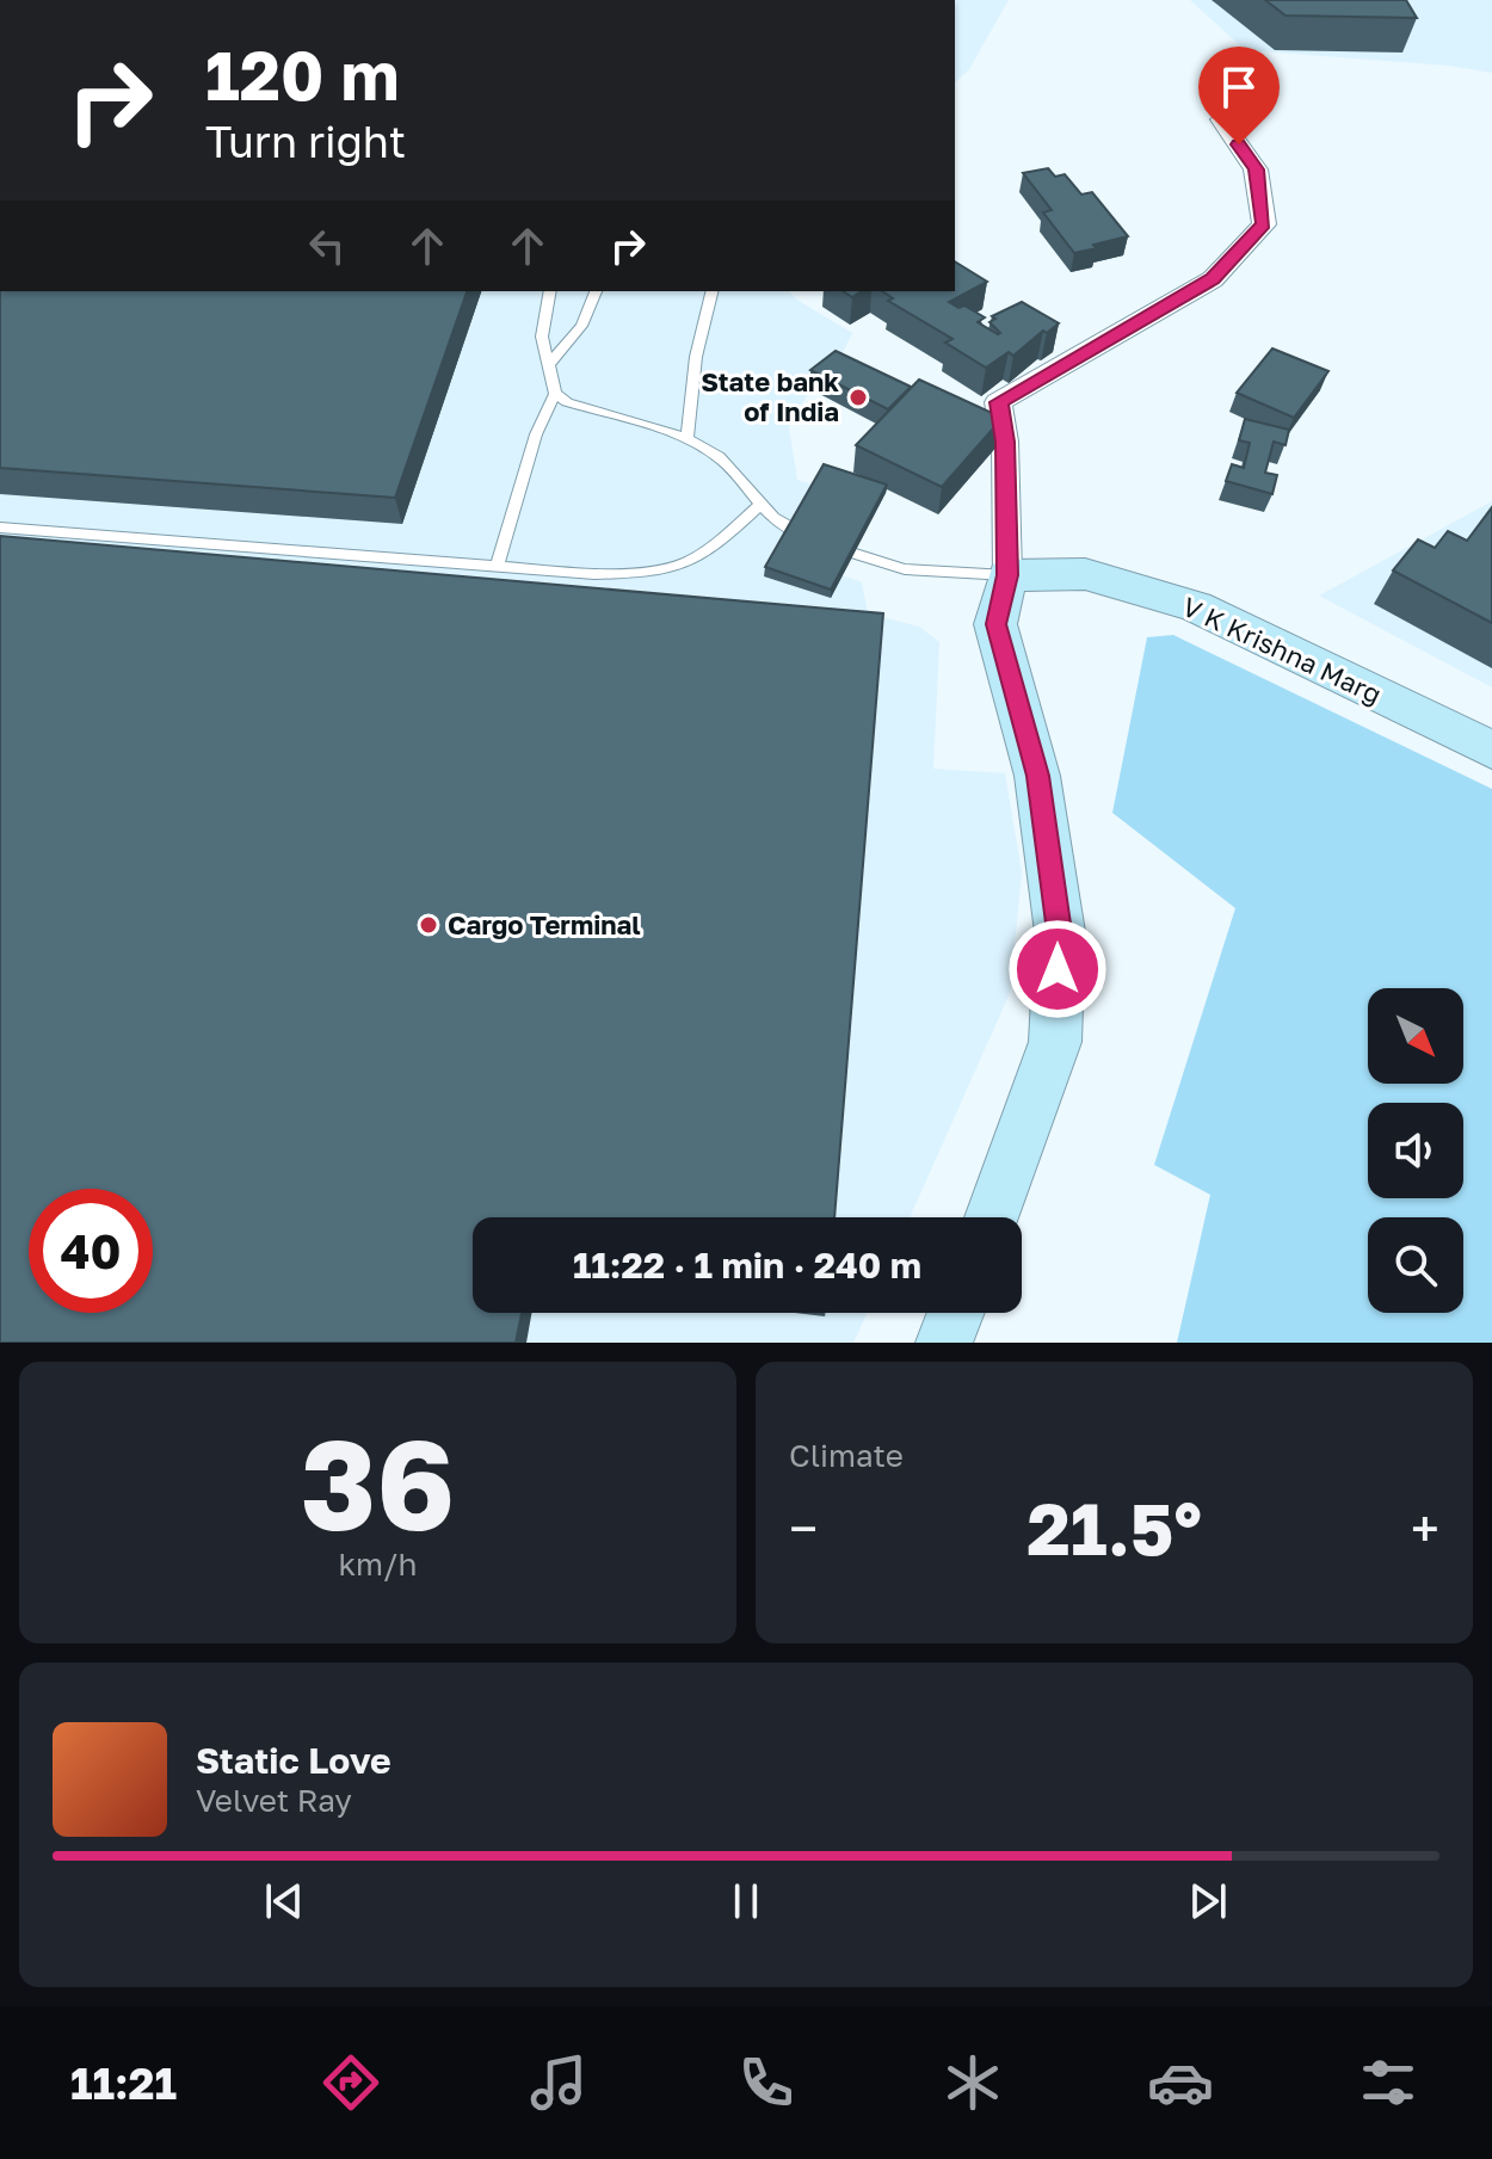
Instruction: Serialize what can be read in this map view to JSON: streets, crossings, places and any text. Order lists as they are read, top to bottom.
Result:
{
  "streets": {
    "street": ["V K Krishna Marg"]
  },
  "places": ["State bank of India", "Cargo Terminal"],
  "north": "bottom right",
  "page": {
    "turn": ["120 m", "Turn right"],
    "limit": "40",
    "trip": "11:22 · 1 min · 240 m",
    "tile": [
      ["36", "km/h"],
      "Climate"
    ],
    "heat": ["−", "21.5°", "+"],
    "song": ["Static Love", "Velvet Ray"],
    "tabs": "11:21"
  }
}
